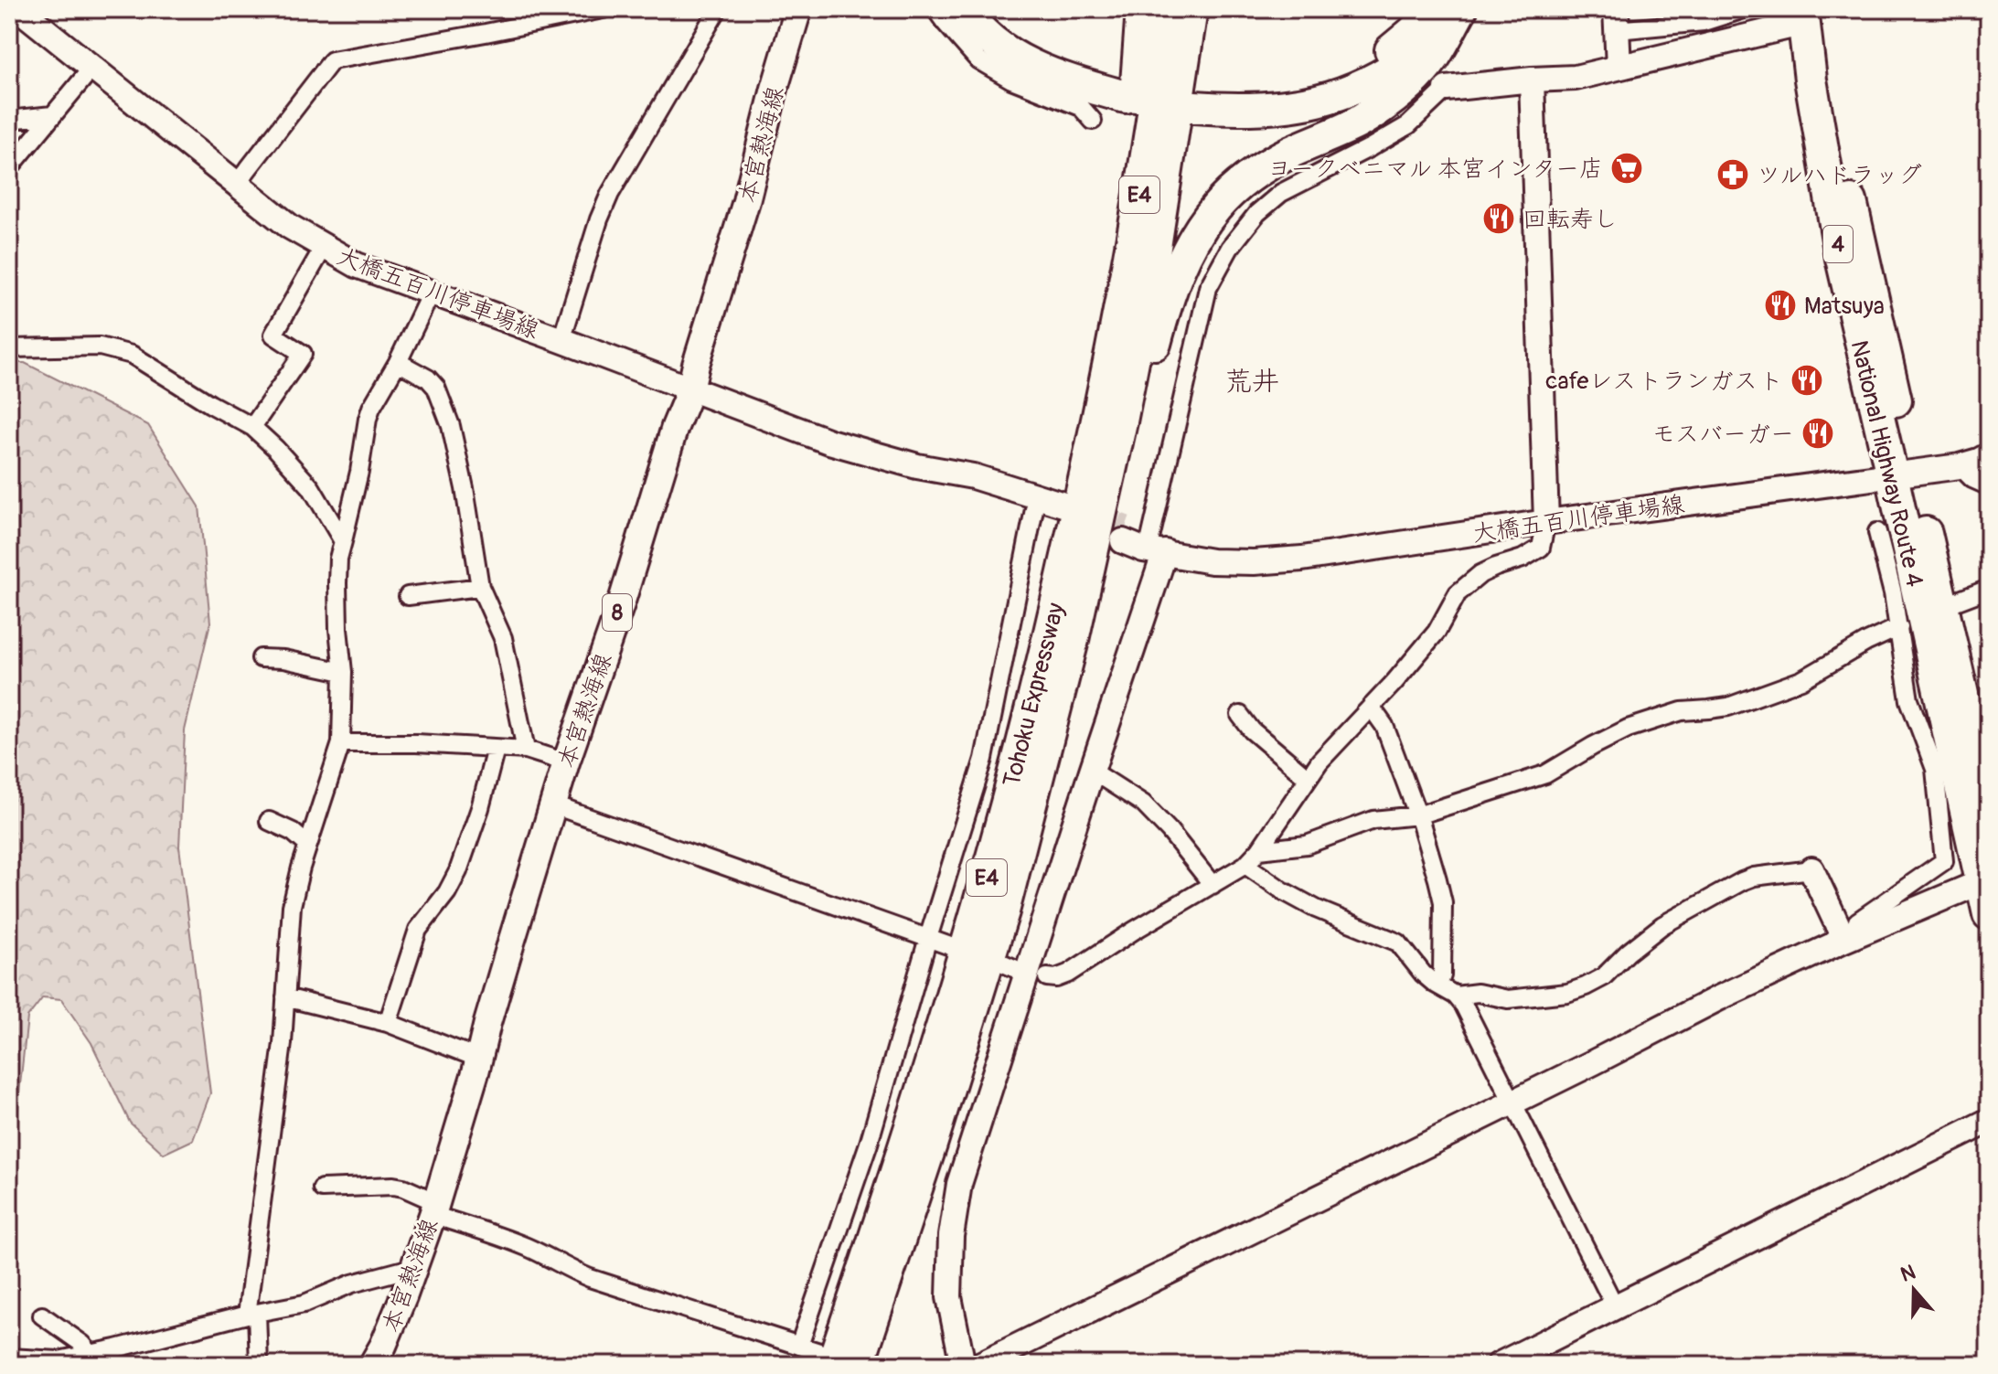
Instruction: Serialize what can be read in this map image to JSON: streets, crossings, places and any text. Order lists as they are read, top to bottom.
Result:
{
  "streets": {
    "highway": [
      "E4",
      "4",
      "National Highway Route 4",
      "Tohoku Expressway"
    ],
    "main road": ["本宮熱海線", "8"],
    "street": ["大橋五百川停車場線"]
  },
  "crossings": [
    ["本宮熱海線", "大橋五百川停車場線"],
    ["大橋五百川停車場線", "National Highway Route 4"]
  ],
  "districts": ["荒井"],
  "places": {
    "supermarket": ["ヨークベニマル 本宮インター店"],
    "pharmacy": ["ツルハドラッグ"],
    "restaurant": [
      "回転寿し",
      "Matsuya",
      "cafeレストランガスト",
      "モスバーガー"
    ]
  },
  "north": "top"
}
